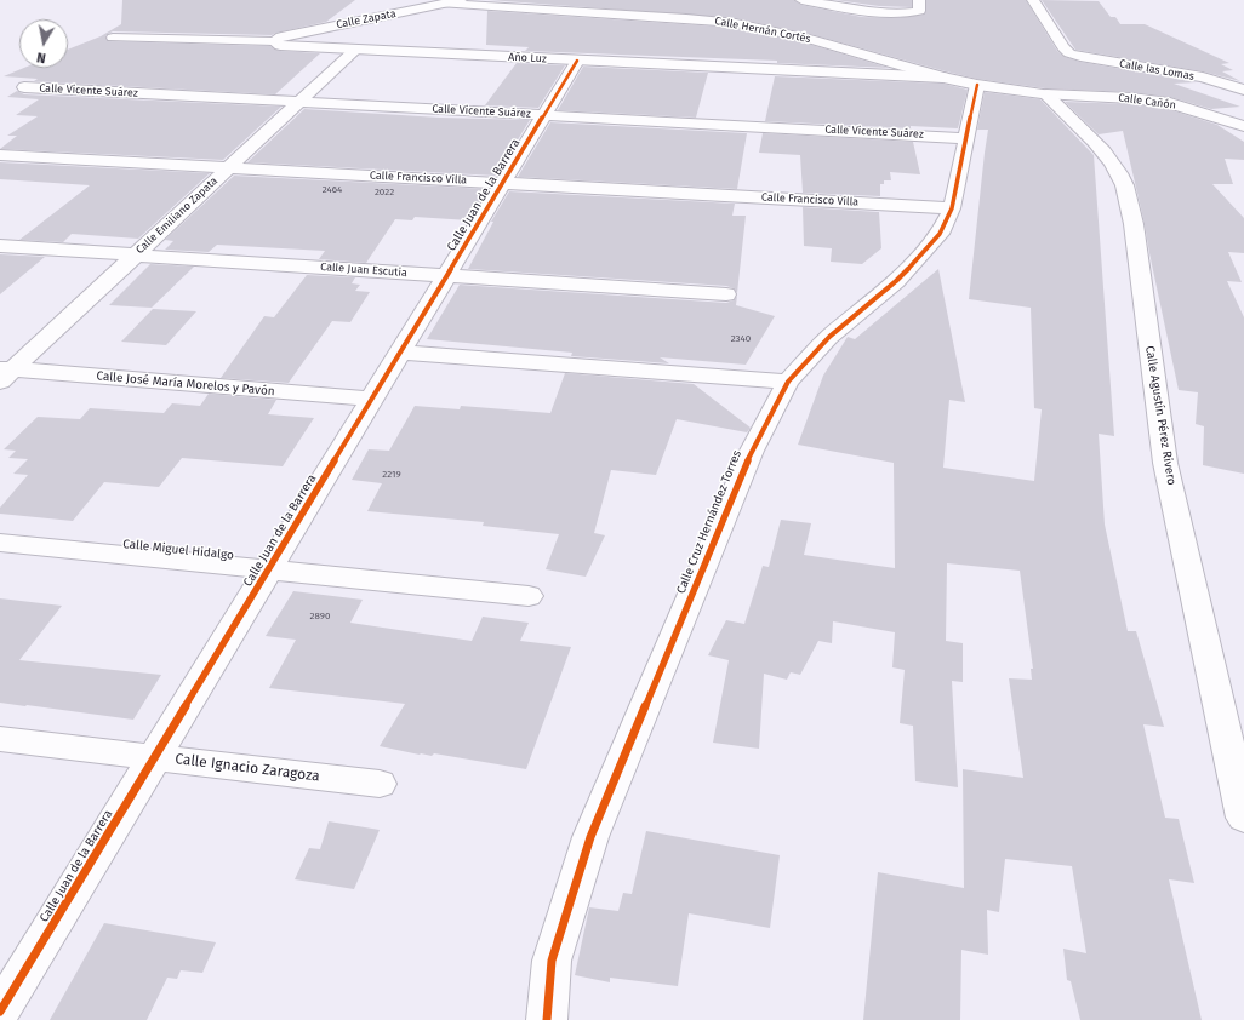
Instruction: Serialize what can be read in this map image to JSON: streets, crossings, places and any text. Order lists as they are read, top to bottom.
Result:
{
  "streets": {
    "street": [
      "Calle Zapata",
      "Calle Hernán Cortés",
      "Año Luz",
      "Calle las Lomas",
      "Calle Vicente Suárez",
      "Calle Cañón",
      "Calle Francisco Villa",
      "Calle Juan de la Barrera",
      "Calle Emiliano Zapata",
      "Calle Juan Escutia",
      "Calle José María Morelos y Pavón",
      "Calle Agustín Pérez Rivero",
      "Calle Cruz Hernández Torres",
      "Calle Miguel Hidalgo",
      "Calle Ignacio Zaragoza"
    ]
  },
  "crossings": [
    ["Calle Zapata", "Calle Hernán Cortés"],
    ["Calle Zapata", "Año Luz"],
    ["Calle Hernán Cortés", "Año Luz"],
    ["Calle Hernán Cortés", "Calle Cañón"],
    ["Calle Hernán Cortés", "Calle Agustín Pérez Rivero"],
    ["Calle Hernán Cortés", "Calle Cruz Hernández Torres"],
    ["Año Luz", "Calle Juan de la Barrera"],
    ["Año Luz", "Calle Emiliano Zapata"],
    ["Calle Vicente Suárez", "Calle Juan de la Barrera"],
    ["Calle Vicente Suárez", "Calle Emiliano Zapata"],
    ["Calle Vicente Suárez", "Calle Cruz Hernández Torres"],
    ["Calle Cañón", "Calle Agustín Pérez Rivero"],
    ["Calle Francisco Villa", "Calle Juan de la Barrera"],
    ["Calle Francisco Villa", "Calle Emiliano Zapata"],
    ["Calle Francisco Villa", "Calle Cruz Hernández Torres"],
    ["Calle Juan de la Barrera", "Calle Juan Escutia"],
    ["Calle Juan de la Barrera", "Calle José María Morelos y Pavón"],
    ["Calle Juan de la Barrera", "Calle Miguel Hidalgo"],
    ["Calle Juan de la Barrera", "Calle Ignacio Zaragoza"],
    ["Calle Emiliano Zapata", "Calle Juan Escutia"],
    ["Calle Emiliano Zapata", "Calle José María Morelos y Pavón"]
  ],
  "house_numbers": [
    "2464",
    "2022",
    "2340",
    "2219",
    "2890"
  ],
  "north": "bottom"
}
